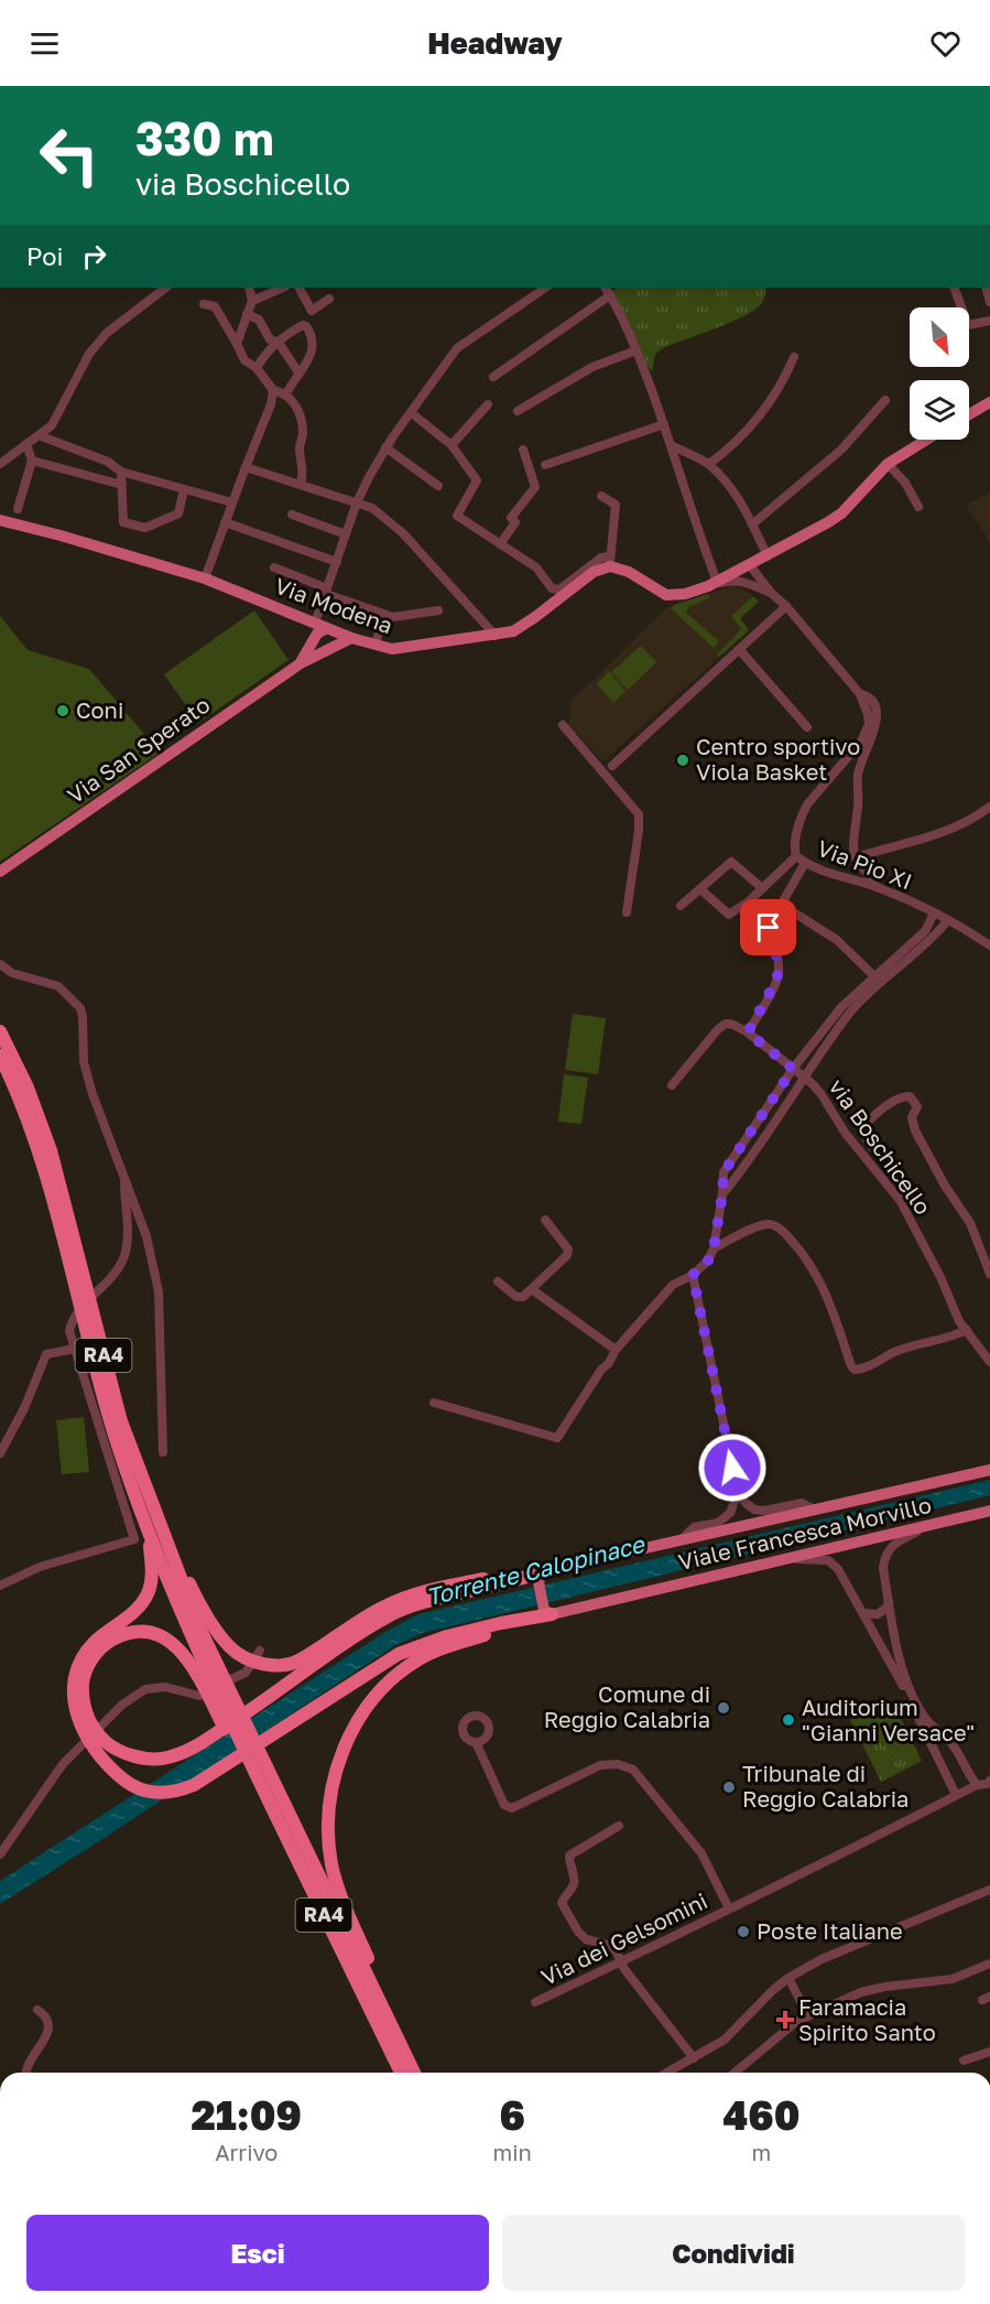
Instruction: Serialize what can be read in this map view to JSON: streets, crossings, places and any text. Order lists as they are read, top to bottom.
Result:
{
  "streets": {
    "highway": ["RA4"],
    "main road": ["Via Modena", "Via San Sperato", "Viale Francesca Morvillo"],
    "street": ["Via Pio XI", "via Boschicello", "Via dei Gelsomini"]
  },
  "crossings": [
    ["Via Modena", "Via San Sperato"]
  ],
  "water": ["Torrente Calopinace"],
  "places": {
    "other": [
      "Coni",
      "Centro sportivo Viola Basket",
      "Comune di Reggio Calabria",
      "Auditorium \"Gianni Versace\"",
      "Tribunale di Reggio Calabria",
      "Poste Italiane"
    ],
    "health": ["Faramacia Spirito Santo"]
  },
  "north": "bottom right",
  "page": {
    "header": "Headway",
    "turn": ["330 m", "via Boschicello"],
    "then": "Poi",
    "eta": [
      "21:09",
      "Arrivo",
      "6",
      "min",
      "460",
      "m"
    ],
    "buttons": ["Esci", "Condividi"]
  }
}
